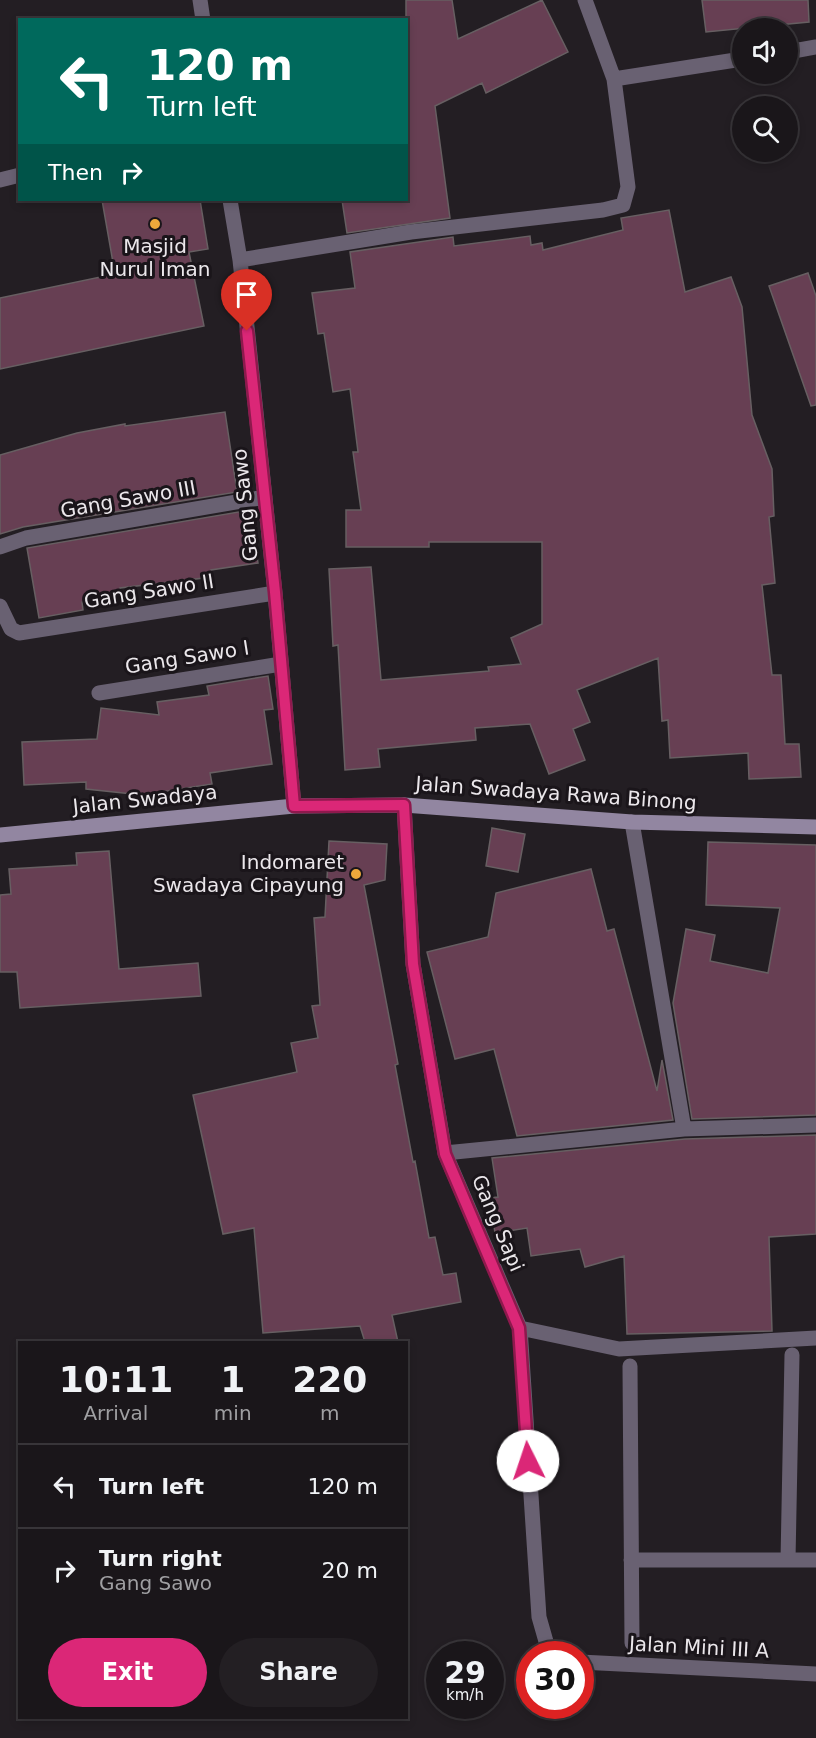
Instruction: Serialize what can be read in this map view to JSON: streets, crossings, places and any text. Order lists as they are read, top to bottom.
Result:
{
  "streets": {
    "main road": ["Jalan Swadaya Rawa Binong", "Jalan Swadaya"],
    "street": [
      "Gang Sawo III",
      "Gang Sawo",
      "Gang Sawo II",
      "Gang Sawo I",
      "Gang Sapi",
      "Jalan Mini III A"
    ]
  },
  "crossings": [
    ["Gang Sawo III", "Gang Sawo"],
    ["Gang Sawo", "Gang Sawo II"],
    ["Gang Sawo", "Gang Sawo I"],
    ["Gang Sawo", "Jalan Swadaya Rawa Binong"],
    ["Gang Sawo", "Jalan Swadaya"],
    ["Jalan Swadaya Rawa Binong", "Jalan Swadaya"],
    ["Jalan Swadaya Rawa Binong", "Gang Sapi"]
  ],
  "places": ["Masjid Nurul Iman", "Indomaret Swadaya Cipayung"],
  "page": {
    "turn": ["120 m", "Turn left"],
    "then": "Then",
    "eta": [
      "10:11",
      "Arrival",
      "1",
      "min",
      "220",
      "m"
    ],
    "list": [
      {
        "name": "Turn left",
        "value": "120 m"
      },
      {
        "name": "Turn right",
        "note": "Gang Sawo",
        "value": "20 m"
      }
    ],
    "buttons": ["Exit", "Share"],
    "speed": "29 km/h",
    "limit": "30"
  }
}
